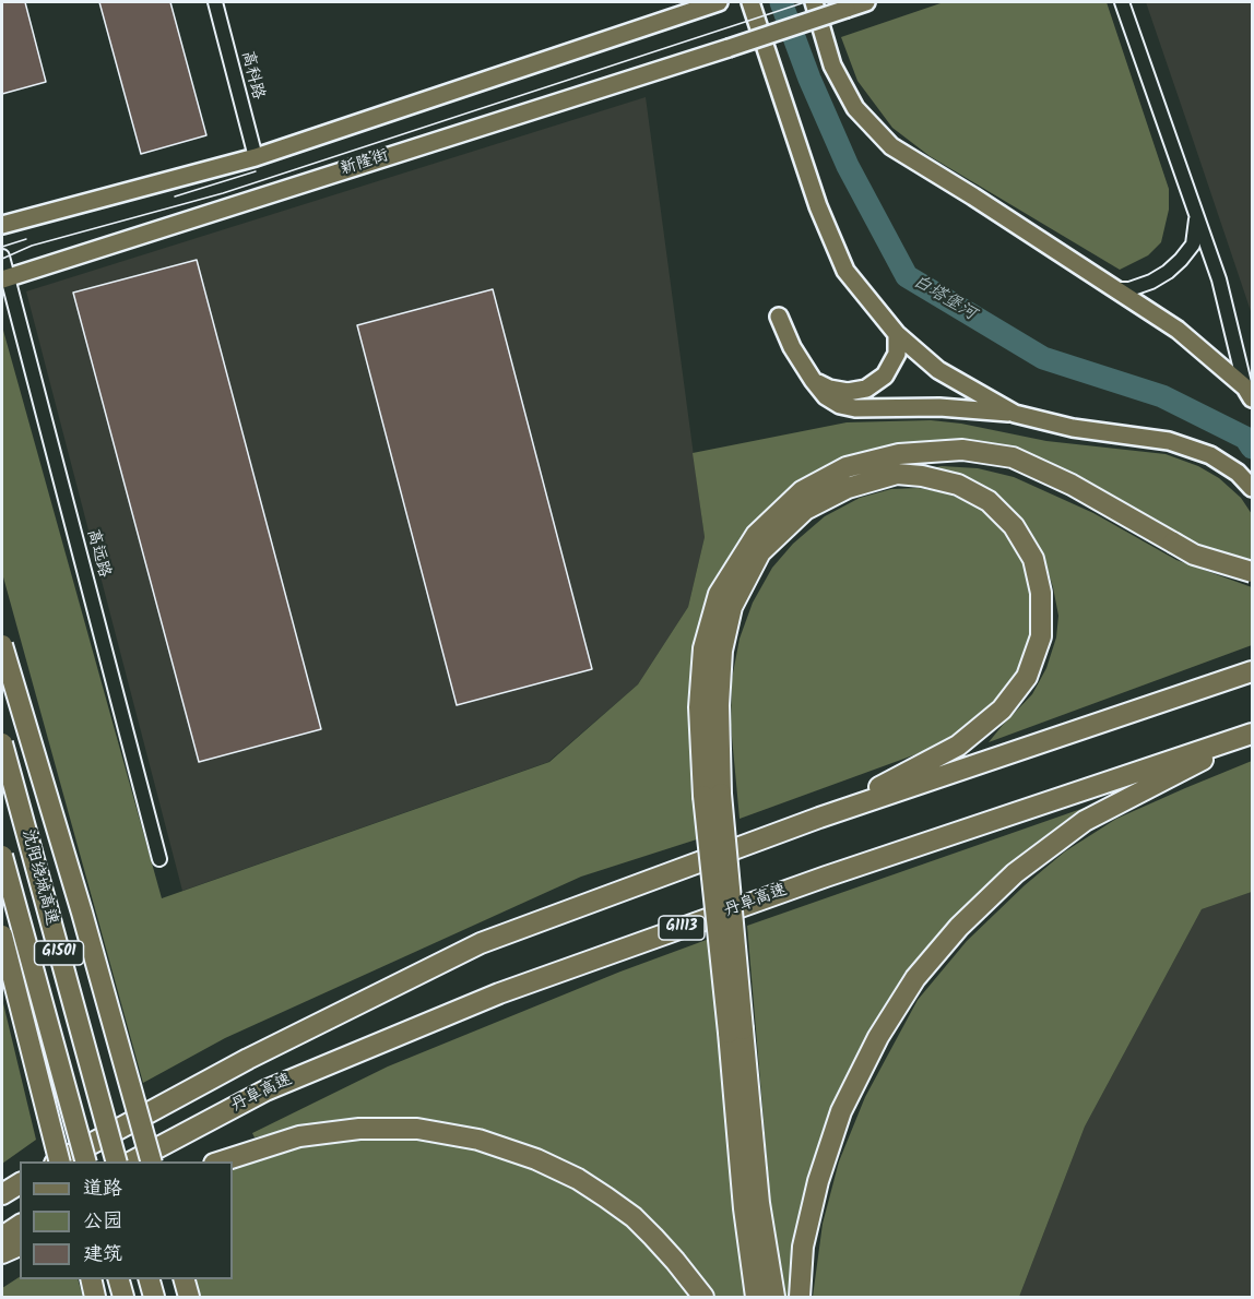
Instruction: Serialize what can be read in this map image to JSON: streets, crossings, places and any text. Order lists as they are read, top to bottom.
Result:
{
  "streets": {
    "highway": [
      "沈阳绕城高速",
      "丹阜高速",
      "G1113",
      "G1501"
    ],
    "main road": ["新隆街"],
    "street": ["高科路", "高远路"]
  },
  "crossings": [
    ["新隆街", "高远路"]
  ],
  "water": ["白塔堡河"],
  "legend": ["道路", "公园", "建筑"]
}
